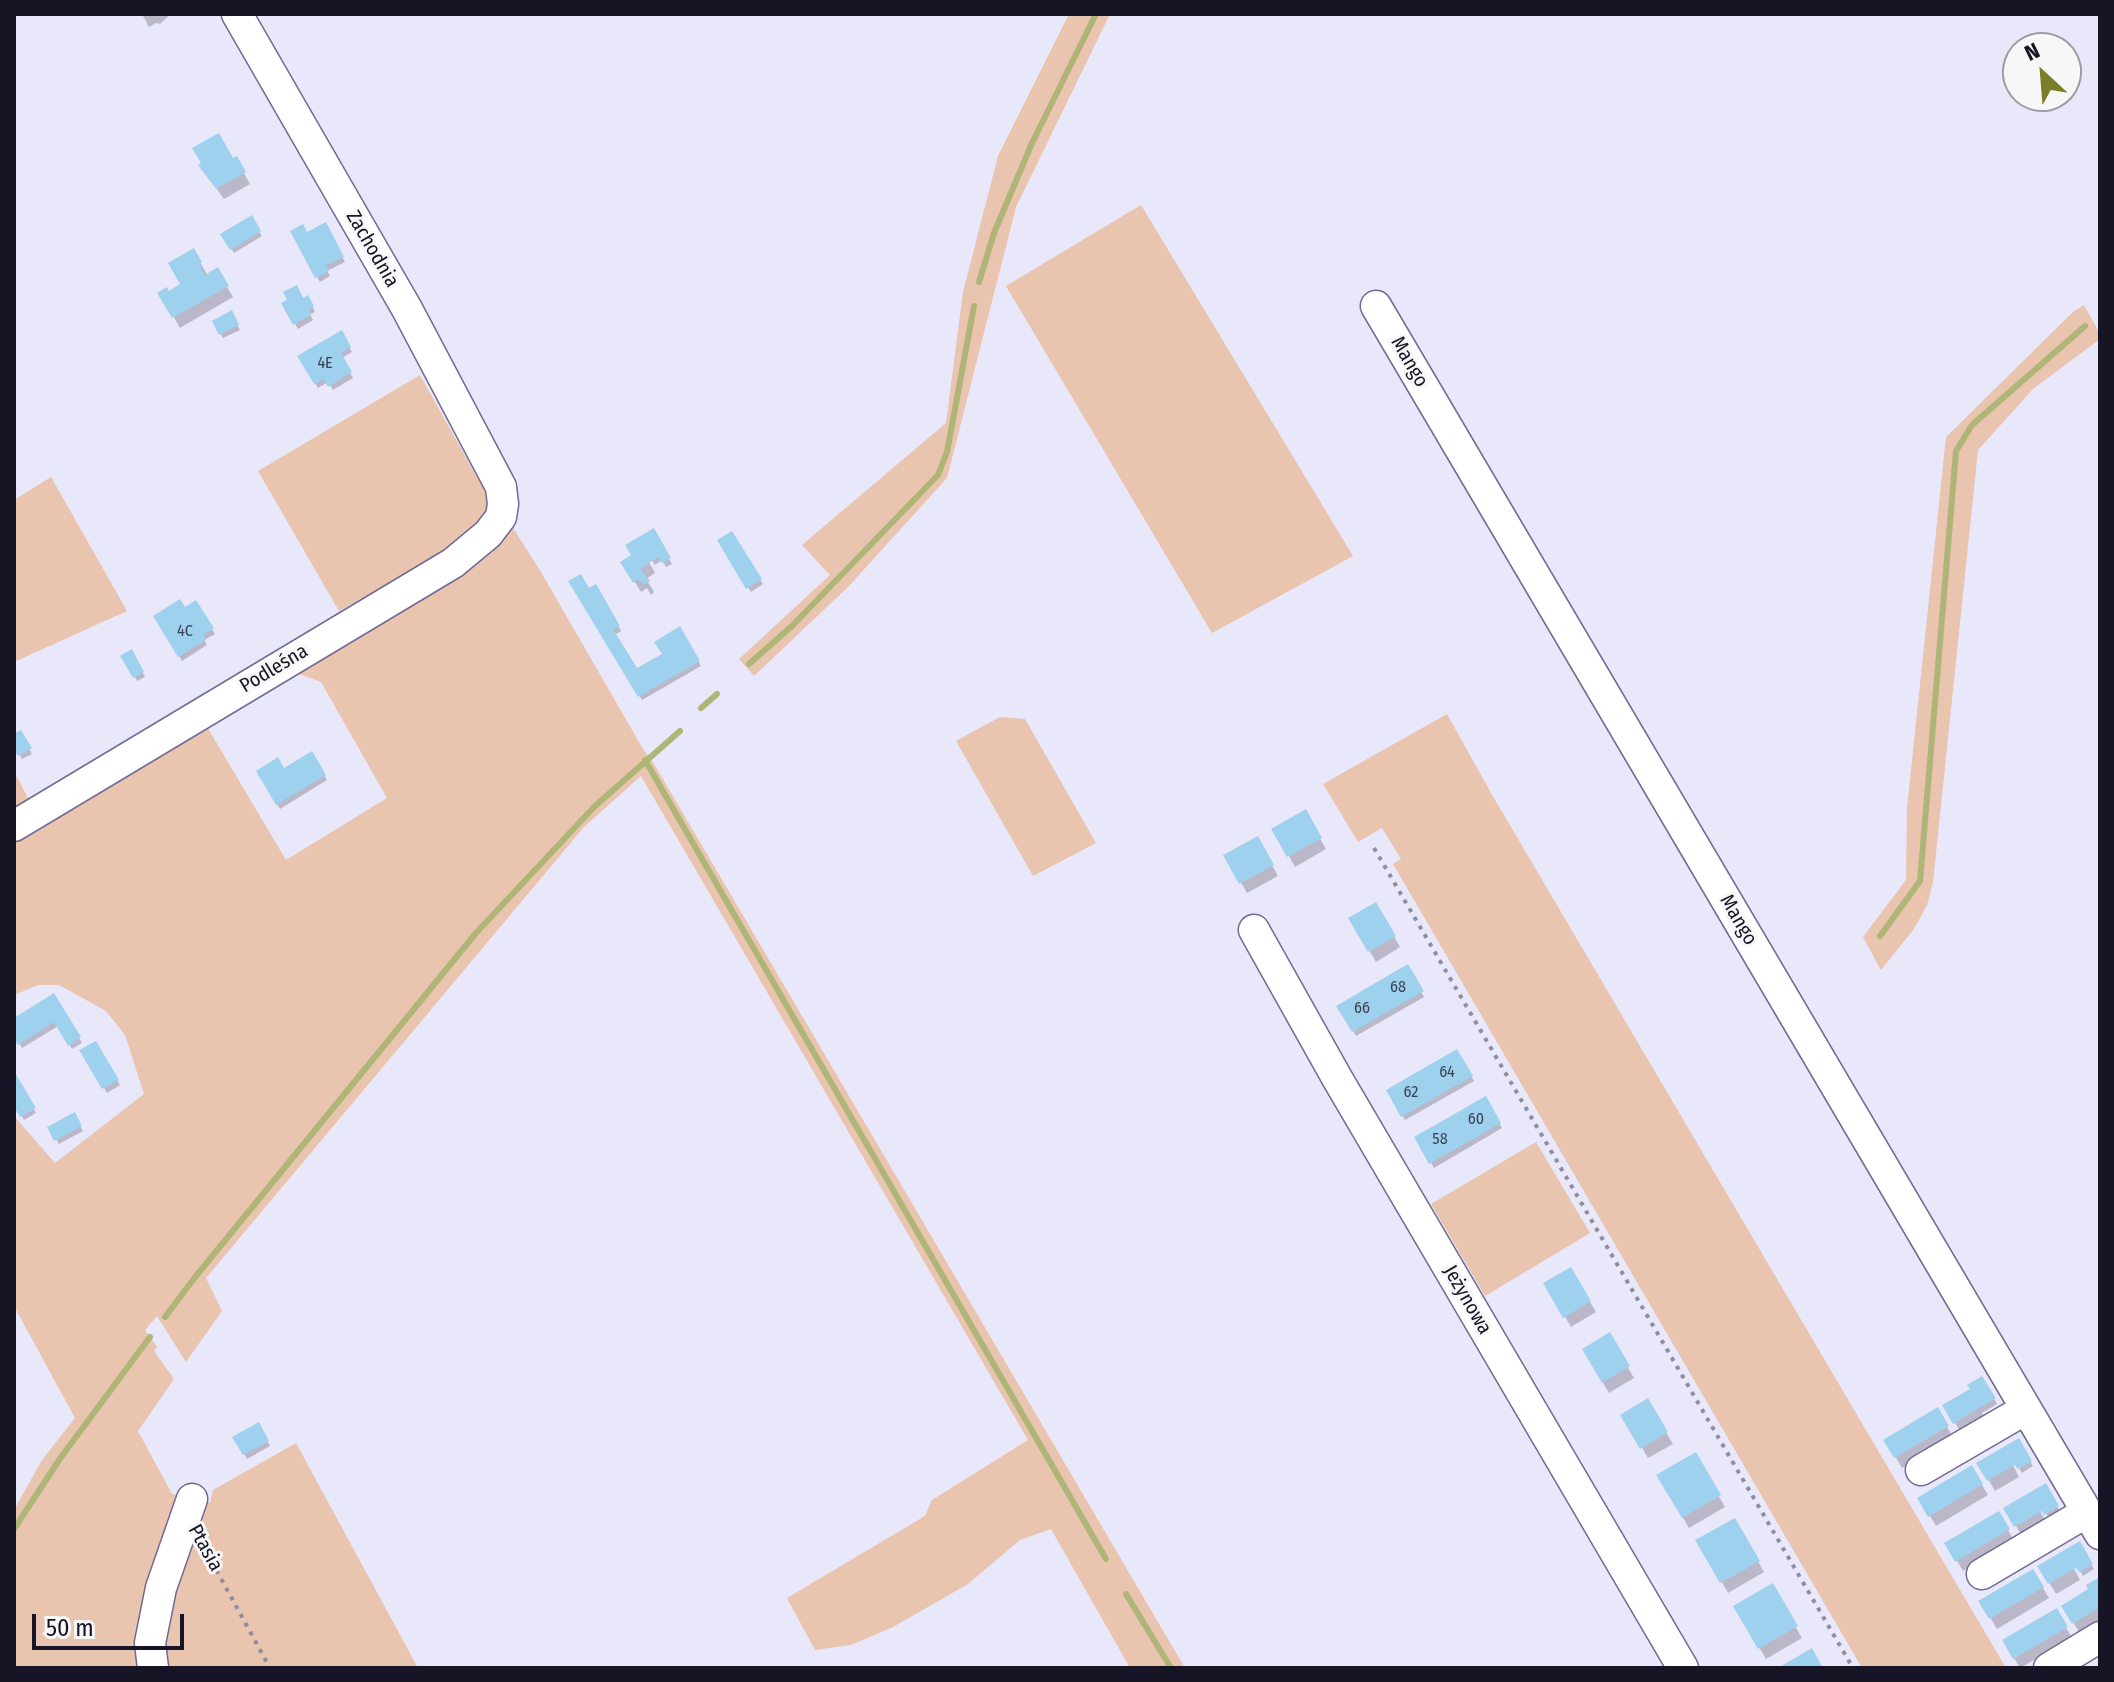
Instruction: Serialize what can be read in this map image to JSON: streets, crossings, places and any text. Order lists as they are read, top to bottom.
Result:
{
  "streets": {
    "street": [
      "Zachodnia",
      "Mango",
      "Podleśna",
      "Jeżynowa",
      "Ptasia"
    ]
  },
  "crossings": [
    ["Zachodnia", "Podleśna"]
  ],
  "house_numbers": [
    "4E",
    "4C",
    "68",
    "66",
    "64",
    "62",
    "60",
    "58"
  ],
  "scale_bar": "50 m",
  "north": "top left"
}
